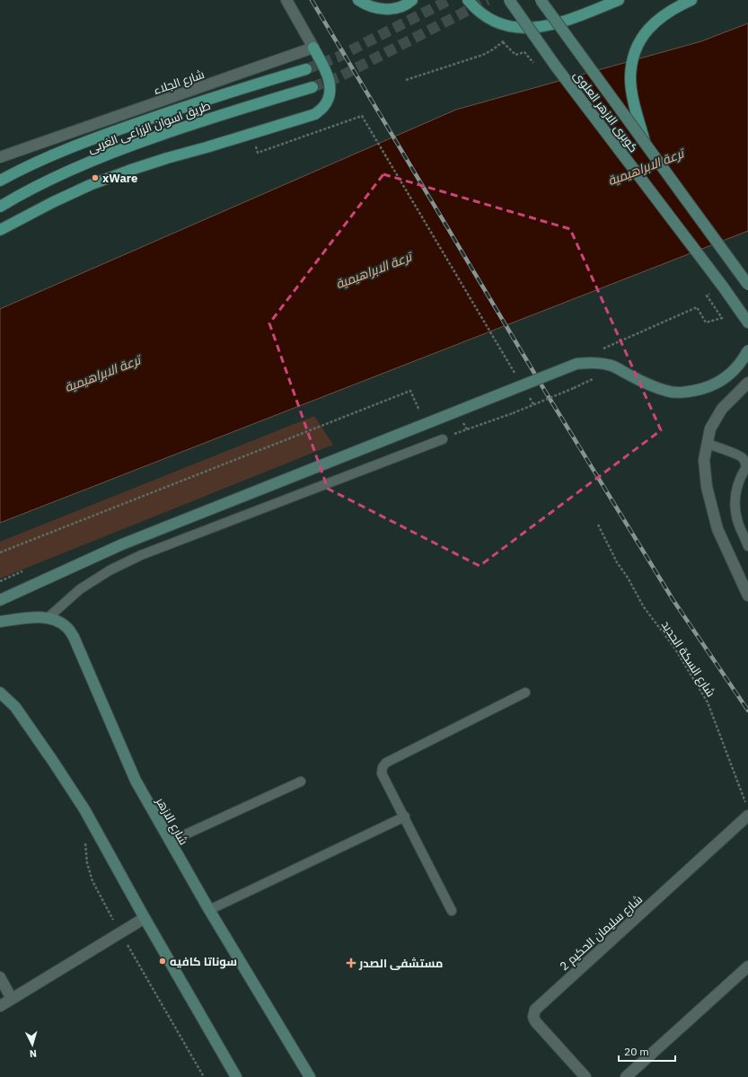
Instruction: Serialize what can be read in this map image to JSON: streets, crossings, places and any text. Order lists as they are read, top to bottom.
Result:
{
  "streets": {
    "main road": ["كوبرى الازهر العلوى", "طريق اسوان الزراعى الغربى", "شارع الازهر"],
    "street": ["شارع الجلاء", "شارع سليمان الحكيم 2"],
    "path": ["شارع السكة الحديد"]
  },
  "water": ["ترعة الابراهيمية"],
  "places": {
    "other": ["xWare", "سوناتا كافيه"],
    "health": ["مستشفى الصدر"]
  },
  "scale_bar": "20 m",
  "north": "bottom"
}
